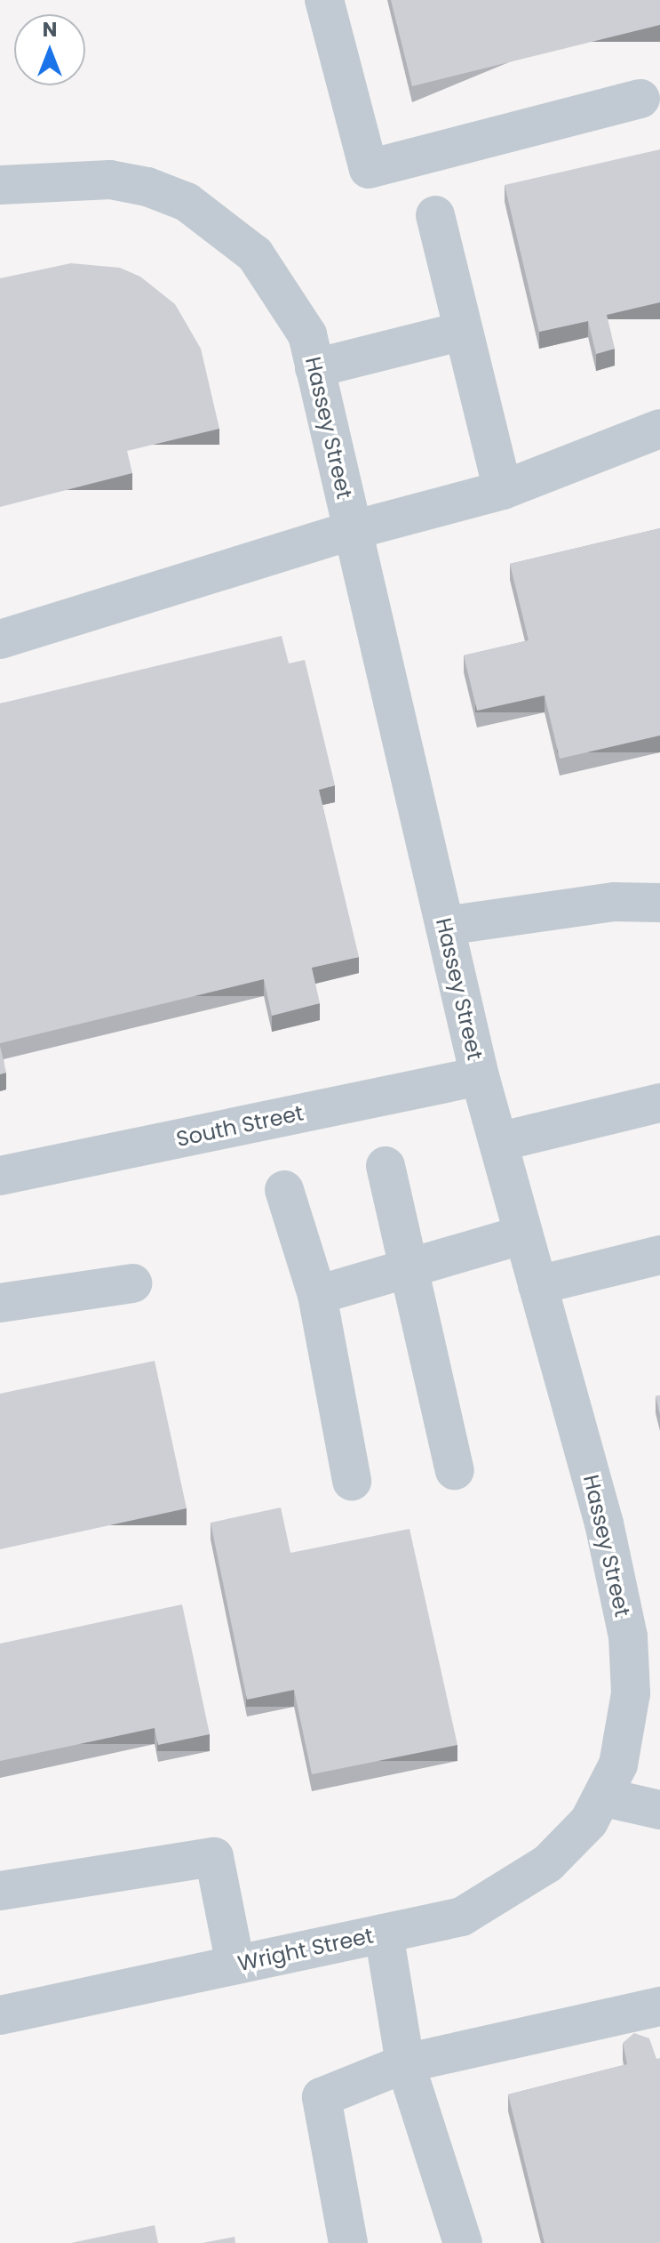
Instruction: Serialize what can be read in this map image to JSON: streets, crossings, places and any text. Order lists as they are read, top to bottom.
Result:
{
  "streets": {
    "street": ["Hassey Street", "South Street", "Wright Street"]
  },
  "crossings": [
    ["Hassey Street", "South Street"],
    ["Hassey Street", "Wright Street"]
  ],
  "north": "top"
}
